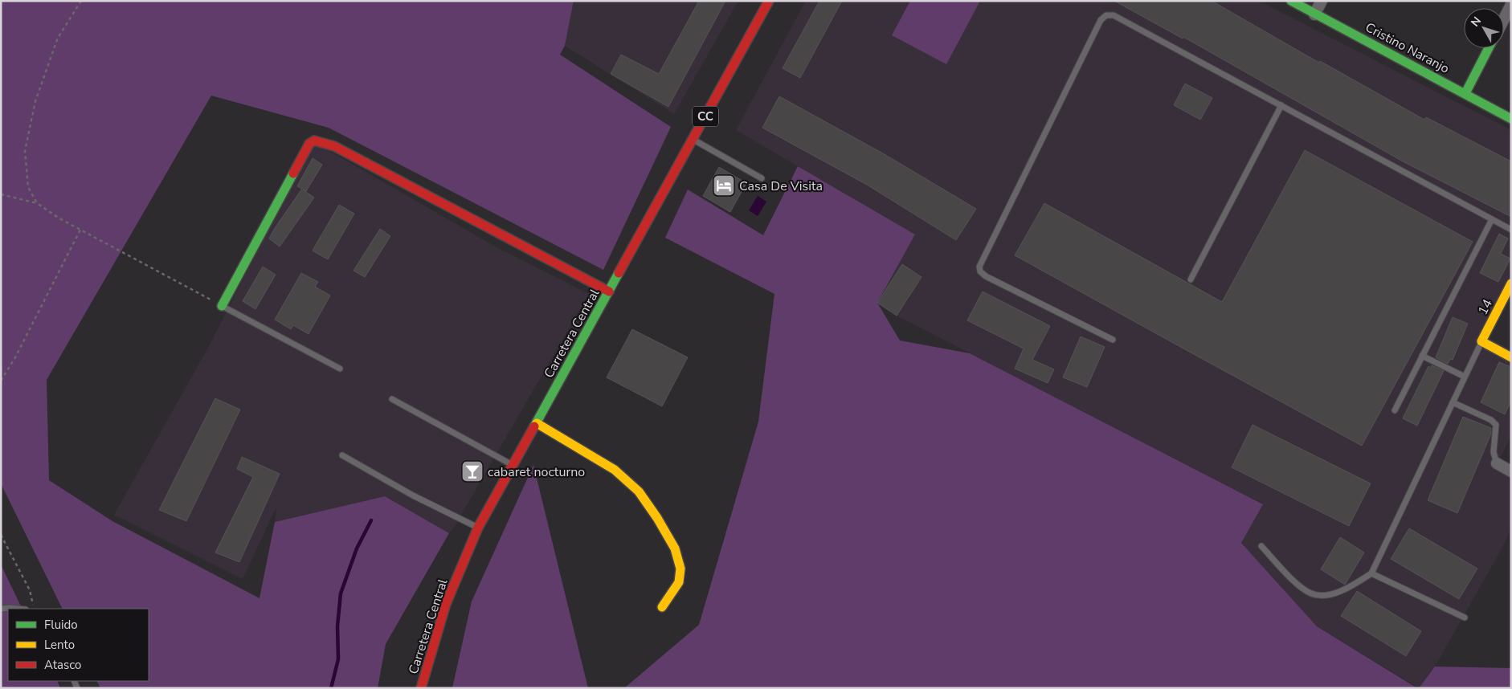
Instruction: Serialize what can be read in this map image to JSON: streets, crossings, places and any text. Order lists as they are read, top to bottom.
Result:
{
  "streets": {
    "street": [
      "Cristino Naranjo",
      "CC",
      "14",
      "Carretera Central"
    ]
  },
  "places": {
    "hotel": ["Casa De Visita"],
    "bar": ["cabaret nocturno"]
  },
  "legend": ["Fluido", "Lento", "Atasco"],
  "north": "top left"
}
